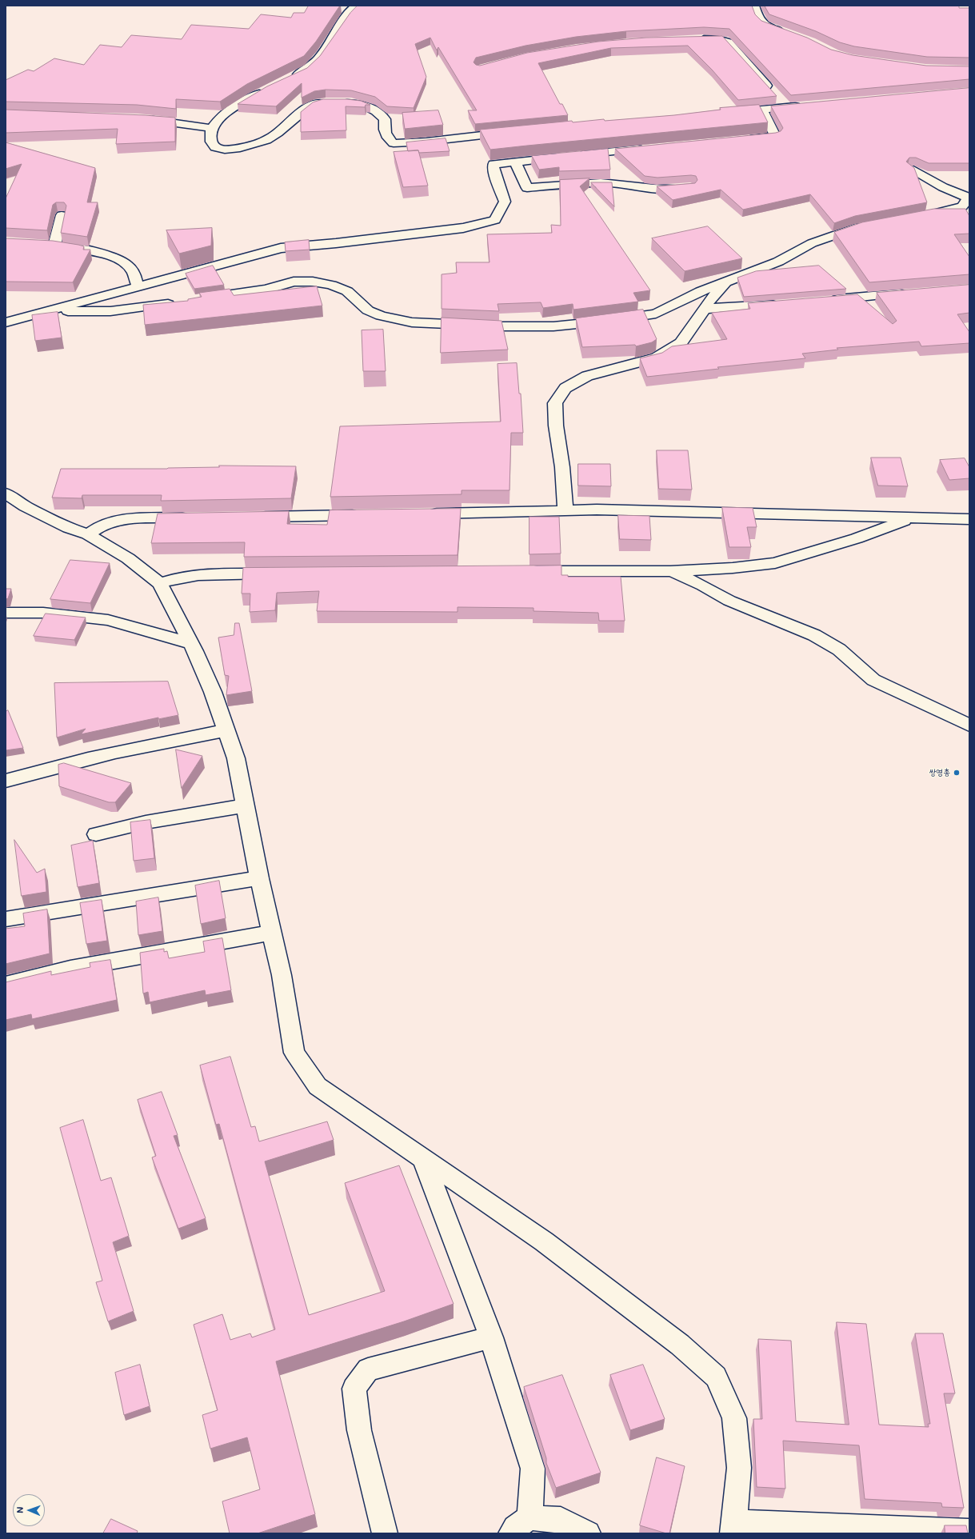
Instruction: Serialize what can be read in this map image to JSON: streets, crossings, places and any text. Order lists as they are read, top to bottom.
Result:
{
  "places": ["쌍영총"],
  "north": "left"
}
